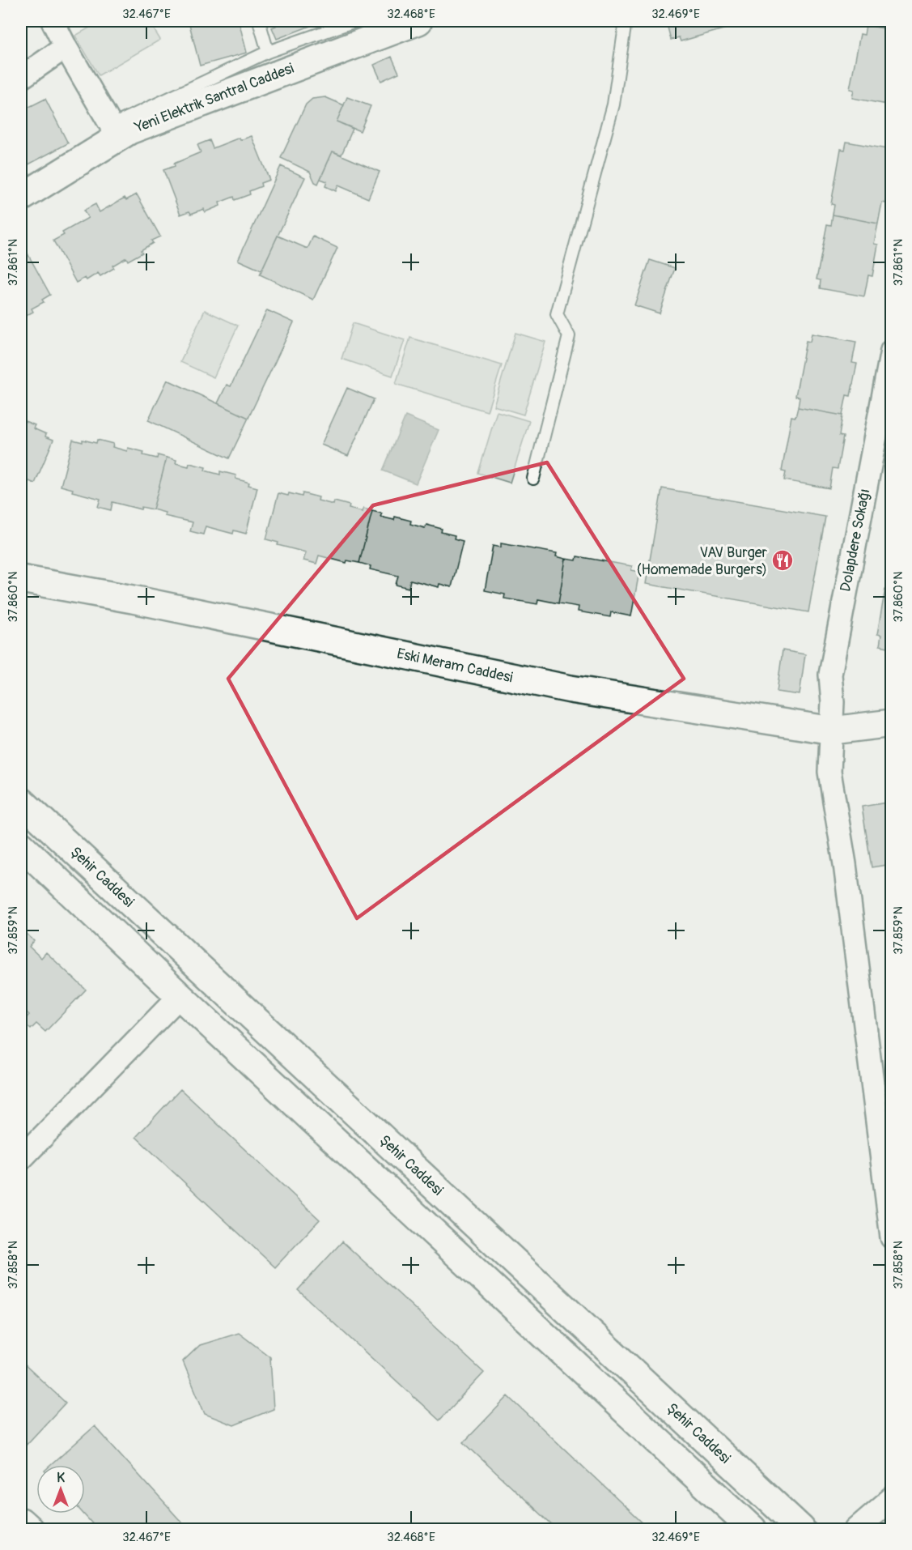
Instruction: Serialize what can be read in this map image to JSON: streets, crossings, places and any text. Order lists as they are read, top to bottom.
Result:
{
  "streets": {
    "main road": ["Yeni Elektrik Santral Caddesi", "Eski Meram Caddesi", "Şehir Caddesi"],
    "street": ["Dolapdere Sokağı"]
  },
  "crossings": [
    ["Dolapdere Sokağı", "Eski Meram Caddesi"]
  ],
  "places": {
    "restaurant": ["VAV Burger (Homemade Burgers)"]
  },
  "north": "top",
  "coordinates": [
    "32.467°E",
    "32.468°E",
    "32.469°E",
    "37.861°N",
    "37.860°N",
    "37.859°N",
    "37.858°N"
  ]
}
